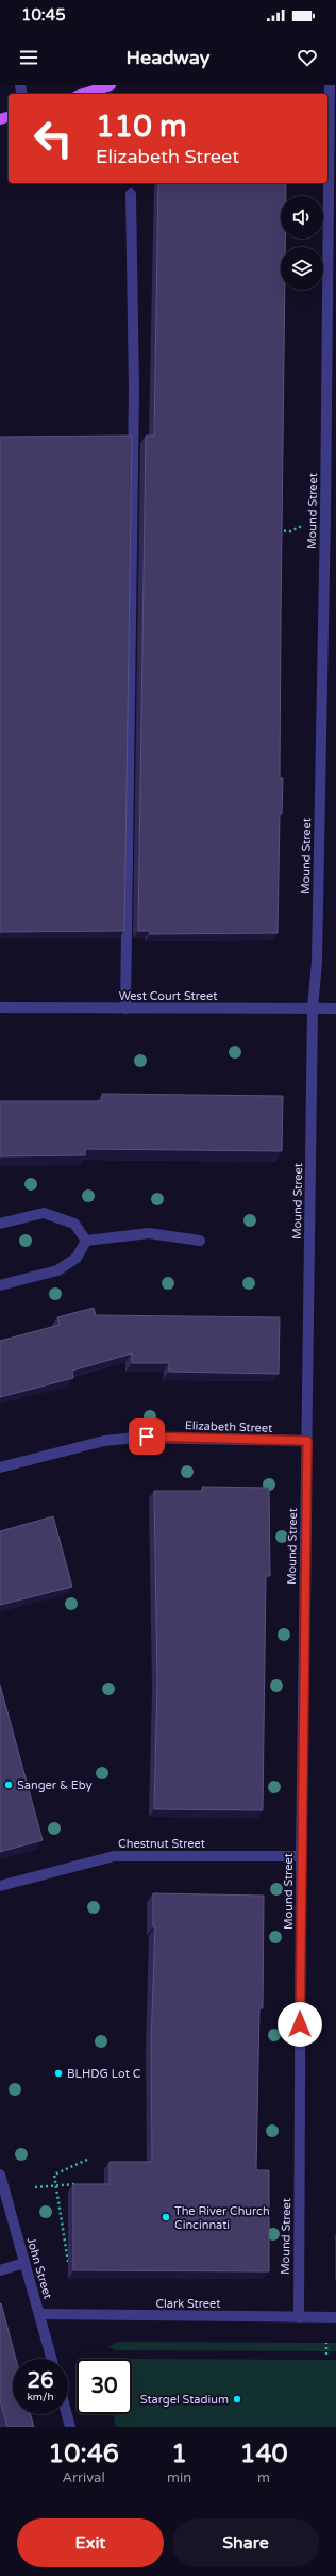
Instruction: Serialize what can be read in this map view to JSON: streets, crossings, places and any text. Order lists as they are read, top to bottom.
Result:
{
  "streets": {
    "street": [
      "Mound Street",
      "West Court Street",
      "Elizabeth Street",
      "Chestnut Street",
      "John Street",
      "Clark Street"
    ]
  },
  "crossings": [
    ["Mound Street", "West Court Street"],
    ["Mound Street", "Elizabeth Street"],
    ["Mound Street", "Chestnut Street"],
    ["Mound Street", "Clark Street"],
    ["John Street", "Clark Street"]
  ],
  "places": [
    "Sanger & Eby",
    "BLHDG Lot C",
    "The River Church Cincinnati",
    "Stargel Stadium"
  ],
  "page": {
    "status": "10:45",
    "header": "Headway",
    "turn": ["110 m", "Elizabeth Street"],
    "speed": "26 km/h",
    "limit": "30",
    "eta": [
      "10:46",
      "Arrival",
      "1",
      "min",
      "140",
      "m"
    ],
    "buttons": ["Exit", "Share"]
  }
}
